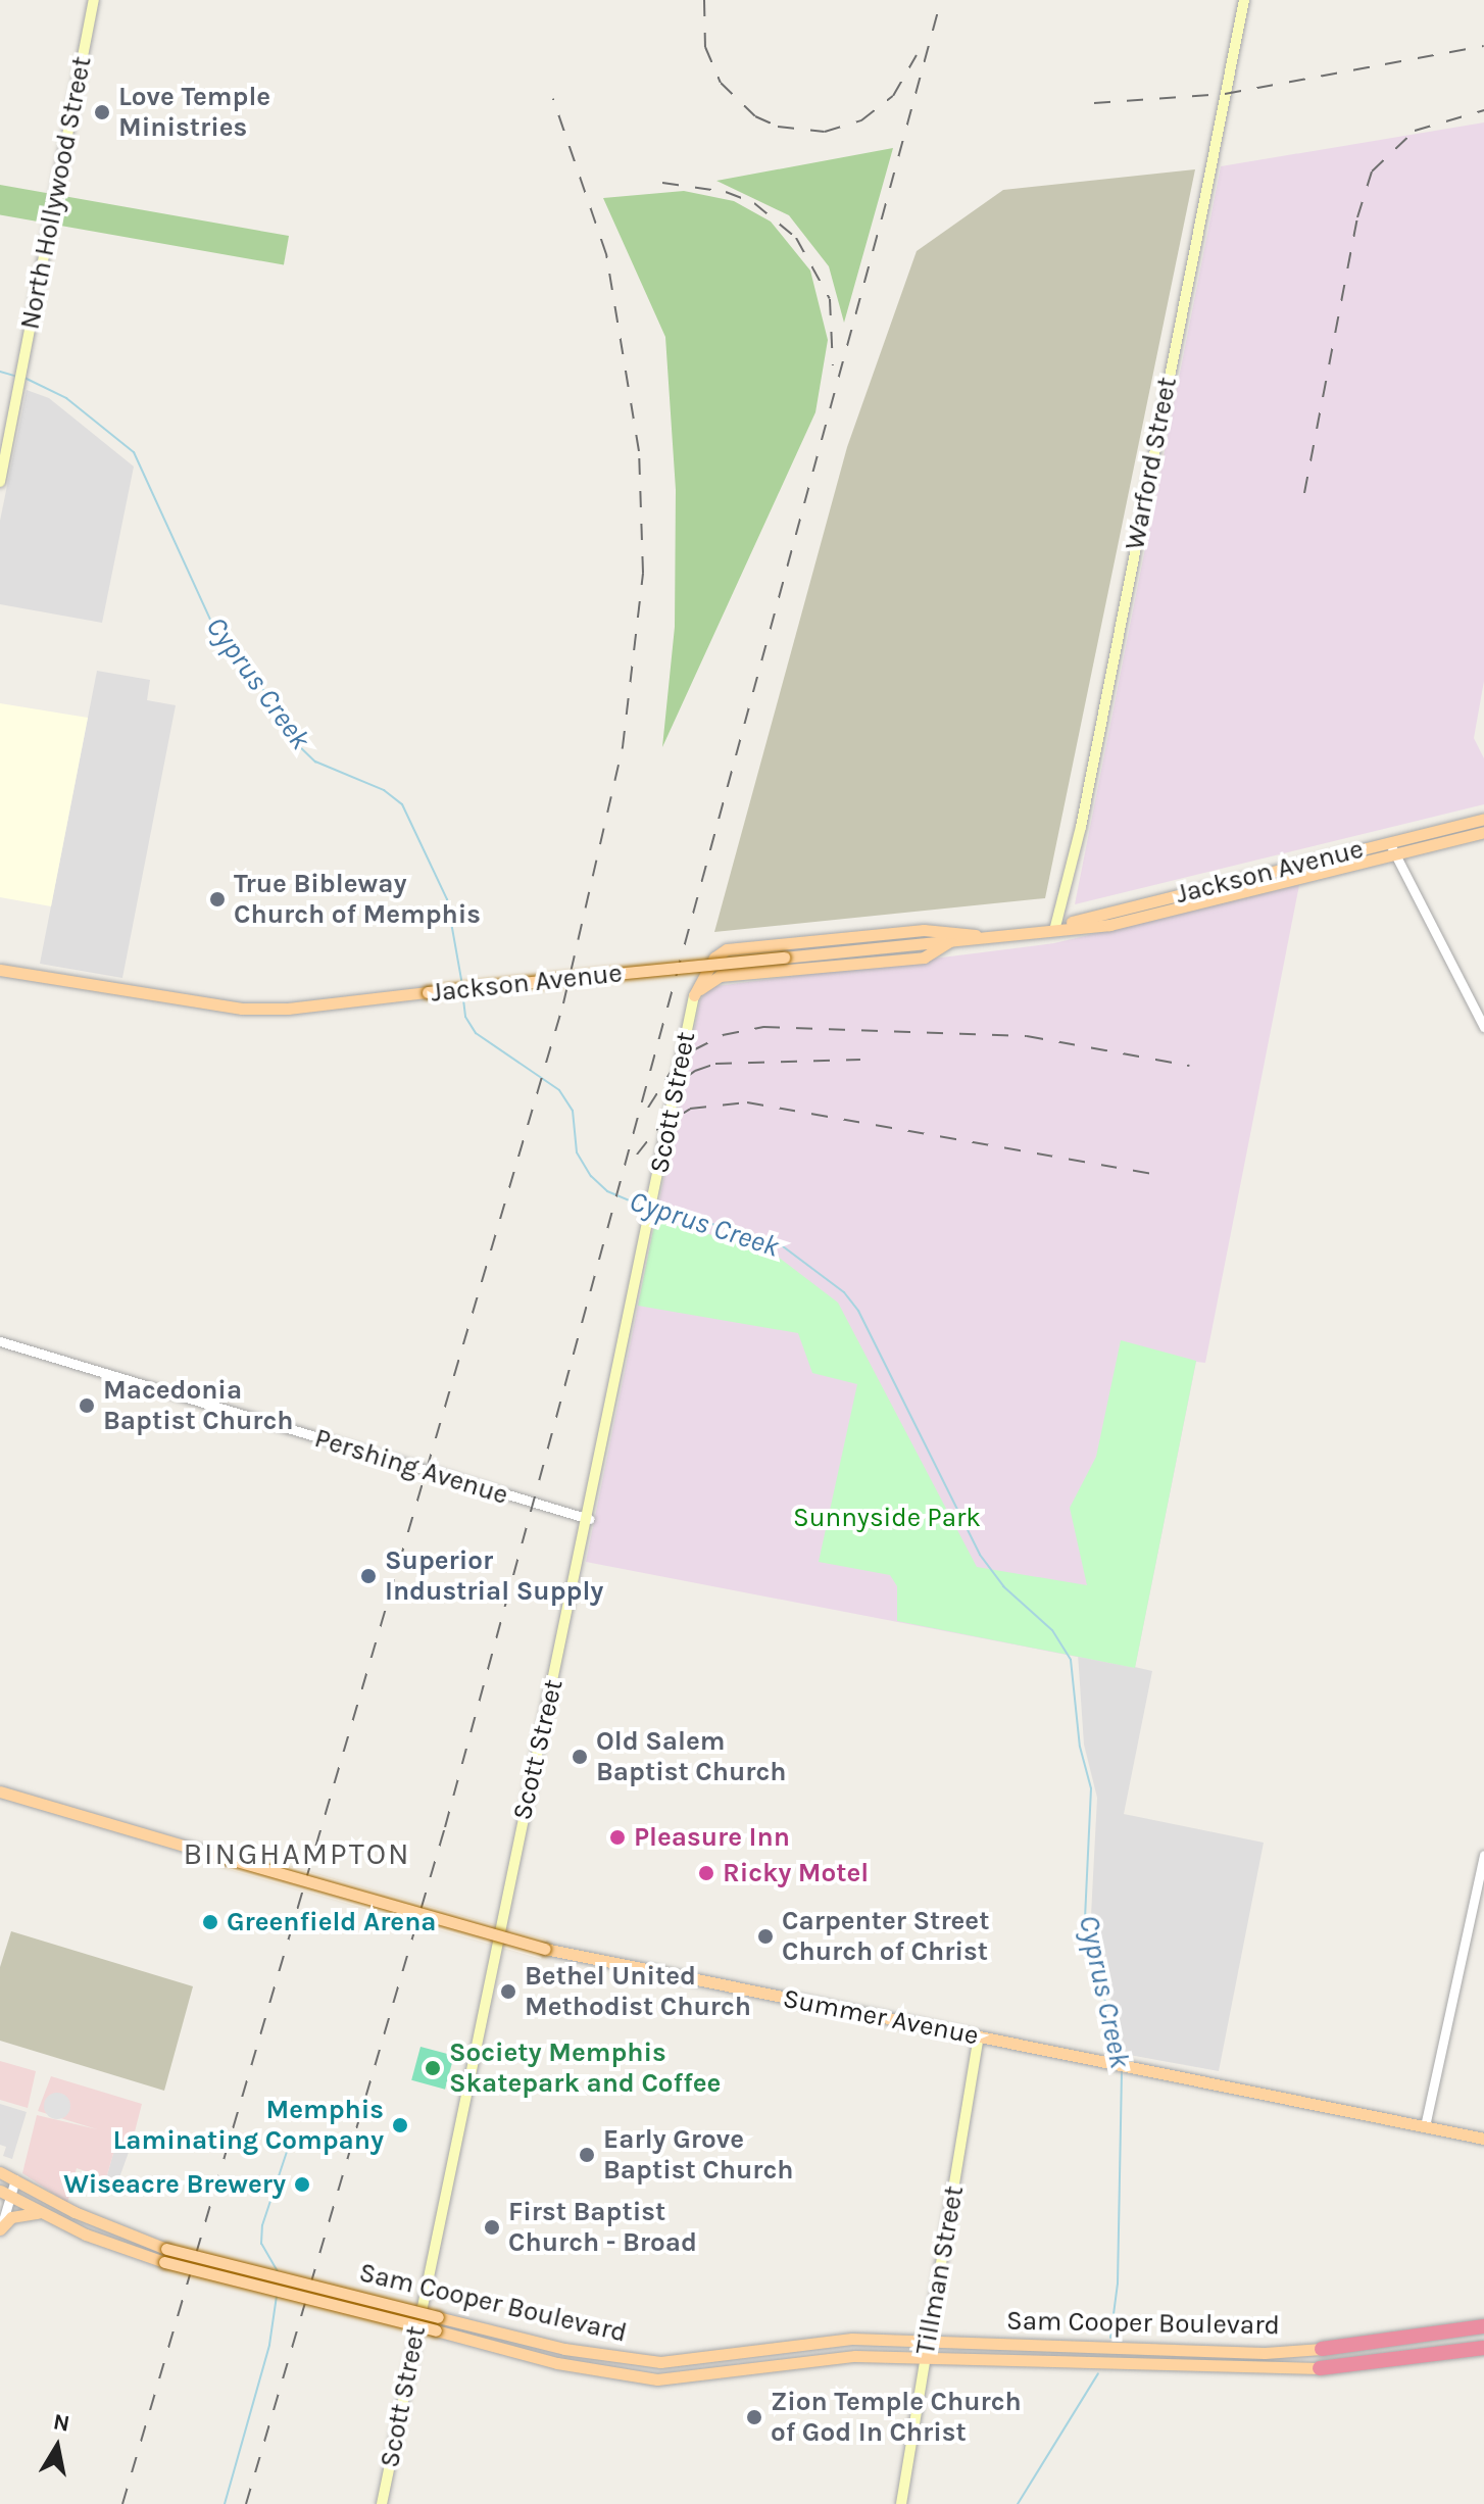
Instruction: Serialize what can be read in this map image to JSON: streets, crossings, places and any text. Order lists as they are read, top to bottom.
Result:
{
  "streets": {
    "highway": ["Sam Cooper Boulevard"],
    "main road": [
      "North Hollywood Street",
      "Warford Street",
      "Jackson Avenue",
      "Scott Street",
      "Summer Avenue",
      "Tillman Street"
    ],
    "street": ["Pershing Avenue"]
  },
  "crossings": [
    ["Warford Street", "Jackson Avenue"],
    ["Scott Street", "Pershing Avenue"],
    ["Summer Avenue", "Tillman Street"],
    ["Tillman Street", "Sam Cooper Boulevard"]
  ],
  "districts": ["BINGHAMPTON"],
  "water": ["Cyprus Creek"],
  "parks": ["Sunnyside Park"],
  "places": [
    "Love Temple Ministries",
    "True Bibleway Church of Memphis",
    "Macedonia Baptist Church",
    "Superior Industrial Supply",
    "Old Salem Baptist Church",
    "Pleasure Inn",
    "Ricky Motel",
    "Greenfield Arena",
    "Carpenter Street Church of Christ",
    "Bethel United Methodist Church",
    "Society Memphis Skatepark and Coffee",
    "Memphis Laminating Company",
    "Early Grove Baptist Church",
    "Wiseacre Brewery",
    "First Baptist Church - Broad",
    "Zion Temple Church of God In Christ"
  ],
  "north": "top"
}
